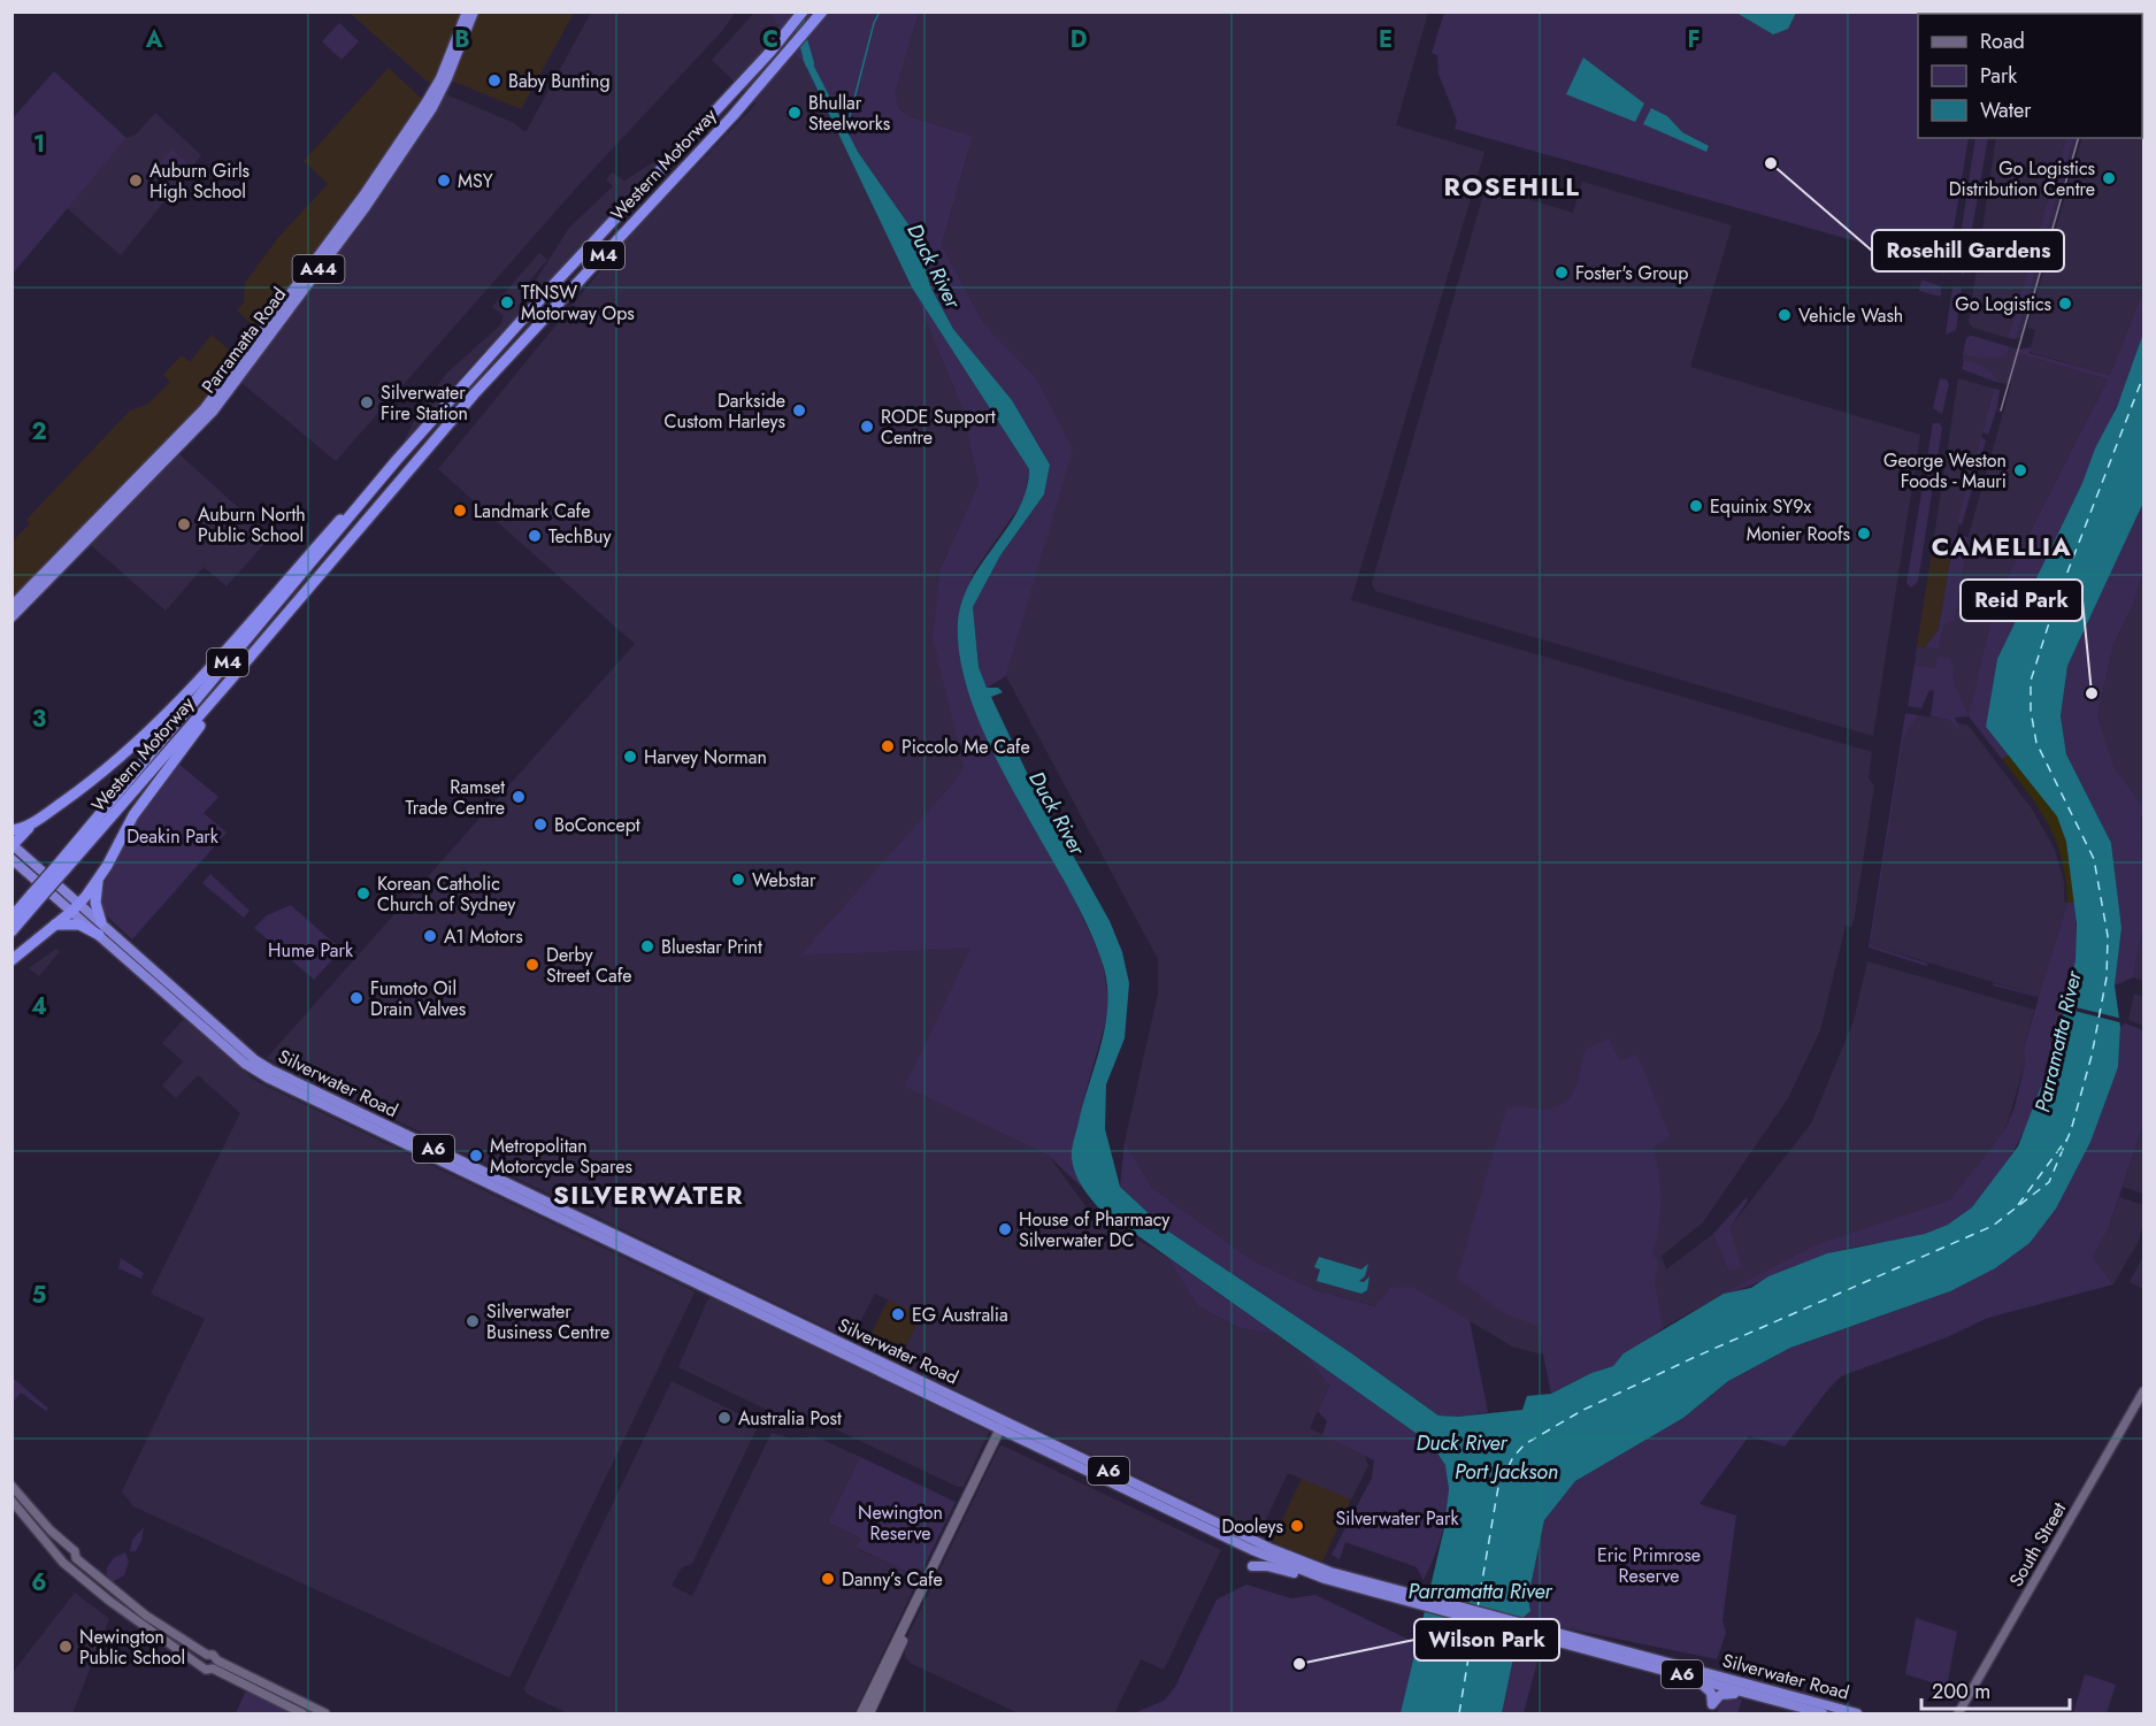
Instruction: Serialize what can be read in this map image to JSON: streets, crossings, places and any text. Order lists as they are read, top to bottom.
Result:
{
  "streets": {
    "highway": [
      "Western Motorway",
      "M4",
      "A44",
      "Parramatta Road",
      "Silverwater Road",
      "A6"
    ],
    "street": ["South Street"]
  },
  "crossings": [
    ["Western Motorway", "M4"],
    ["M4", "Silverwater Road"]
  ],
  "districts": ["ROSEHILL", "CAMELLIA", "SILVERWATER"],
  "water": ["Duck River", "Parramatta River", "Port Jackson"],
  "parks": [
    "Deakin Park",
    "Hume Park",
    "Newington Reserve",
    "Silverwater Park",
    "Eric Primrose Reserve"
  ],
  "places": [
    "Baby Bunting",
    "Bhullar Steelworks",
    "Rosehill Gardens",
    "Go Logistics Distribution Centre",
    "Auburn Girls High School",
    "MSY",
    "Foster's Group",
    "TfNSW Motorway Ops",
    "Go Logistics",
    "Vehicle Wash",
    "Silverwater Fire Station",
    "Darkside Custom Harleys",
    "RODE Support Centre",
    "George Weston Foods - Mauri",
    "Equinix SY9x",
    "Landmark Cafe",
    "Auburn North Public School",
    "Monier Roofs",
    "TechBuy",
    "Reid Park",
    "Piccolo Me Cafe",
    "Harvey Norman",
    "Ramset Trade Centre",
    "BoConcept",
    "Webstar",
    "Korean Catholic Church of Sydney",
    "A1 Motors",
    "Bluestar Print",
    "Derby Street Cafe",
    "Fumoto Oil Drain Valves",
    "Metropolitan Motorcycle Spares",
    "House of Pharmacy Silverwater DC",
    "EG Australia",
    "Silverwater Business Centre",
    "Australia Post",
    "Dooleys",
    "Danny’s Cafe",
    "Newington Public School",
    "Wilson Park"
  ],
  "legend": ["Road", "Park", "Water"],
  "scale_bar": "200 m",
  "grid": {
    "columns": [
      "A",
      "B",
      "C",
      "D",
      "E",
      "F"
    ],
    "rows": [
      "1",
      "2",
      "3",
      "4",
      "5",
      "6"
    ]
  }
}
